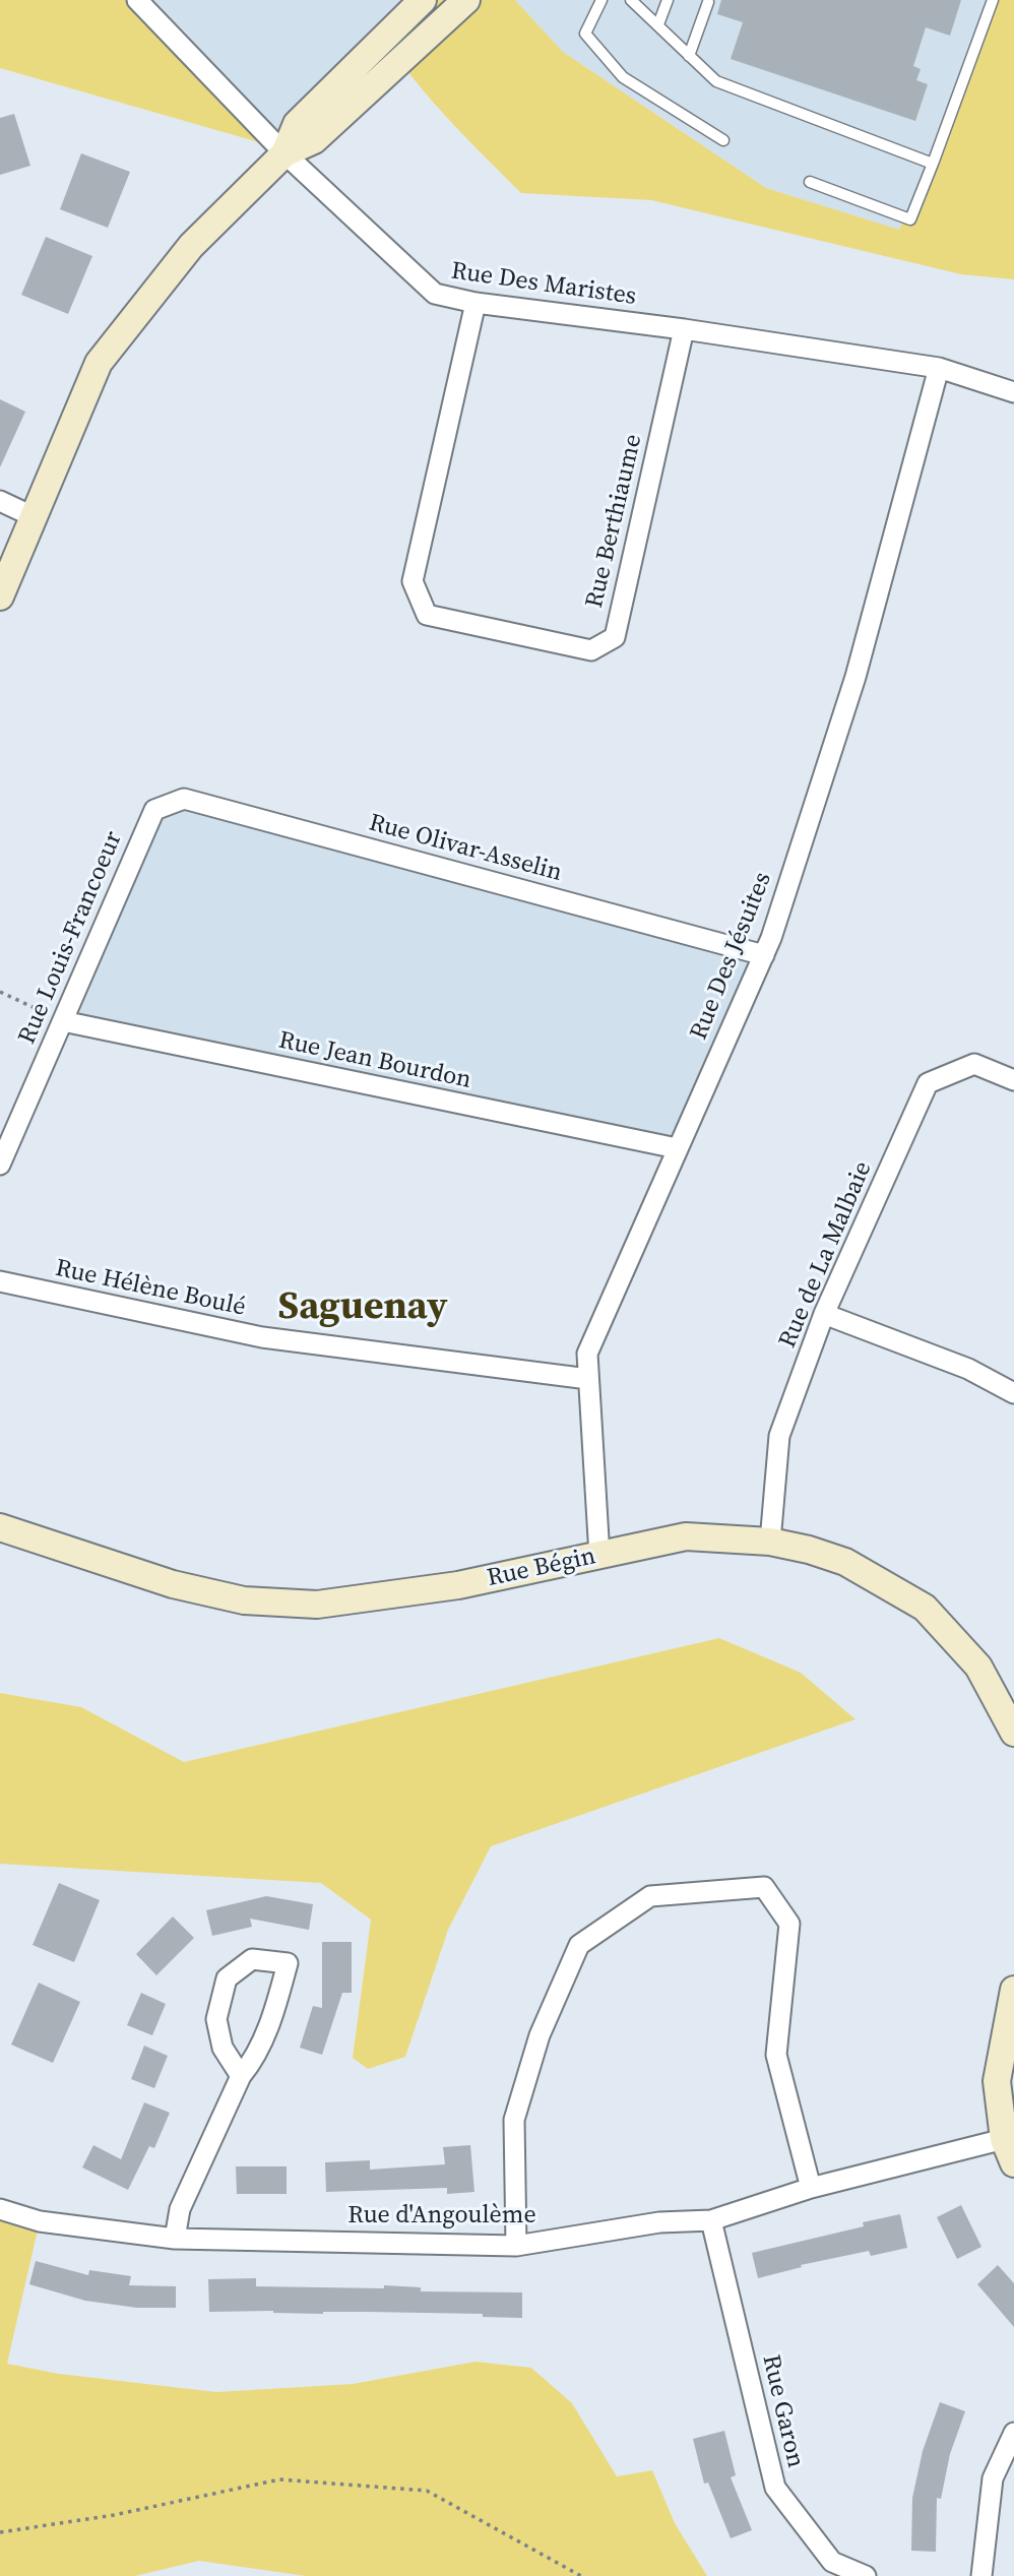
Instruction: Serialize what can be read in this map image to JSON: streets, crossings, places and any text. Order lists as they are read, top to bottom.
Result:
{
  "streets": {
    "street": [
      "Rue Des Maristes",
      "Rue Berthiaume",
      "Rue Olivar-Asselin",
      "Rue Louis-Francoeur",
      "Rue Des Jésuites",
      "Rue Jean Bourdon",
      "Rue de La Malbaie",
      "Rue Hélène Boulé",
      "Rue Bégin",
      "Rue d'Angoulème",
      "Rue Garon"
    ]
  },
  "crossings": [
    ["Rue Des Maristes", "Rue Berthiaume"],
    ["Rue Des Maristes", "Rue Des Jésuites"],
    ["Rue Olivar-Asselin", "Rue Louis-Francoeur"],
    ["Rue Olivar-Asselin", "Rue Des Jésuites"],
    ["Rue Louis-Francoeur", "Rue Jean Bourdon"],
    ["Rue Des Jésuites", "Rue Jean Bourdon"],
    ["Rue Des Jésuites", "Rue Hélène Boulé"],
    ["Rue Des Jésuites", "Rue Bégin"],
    ["Rue de La Malbaie", "Rue Bégin"],
    ["Rue d'Angoulème", "Rue Garon"]
  ],
  "districts": ["Saguenay"]
}
